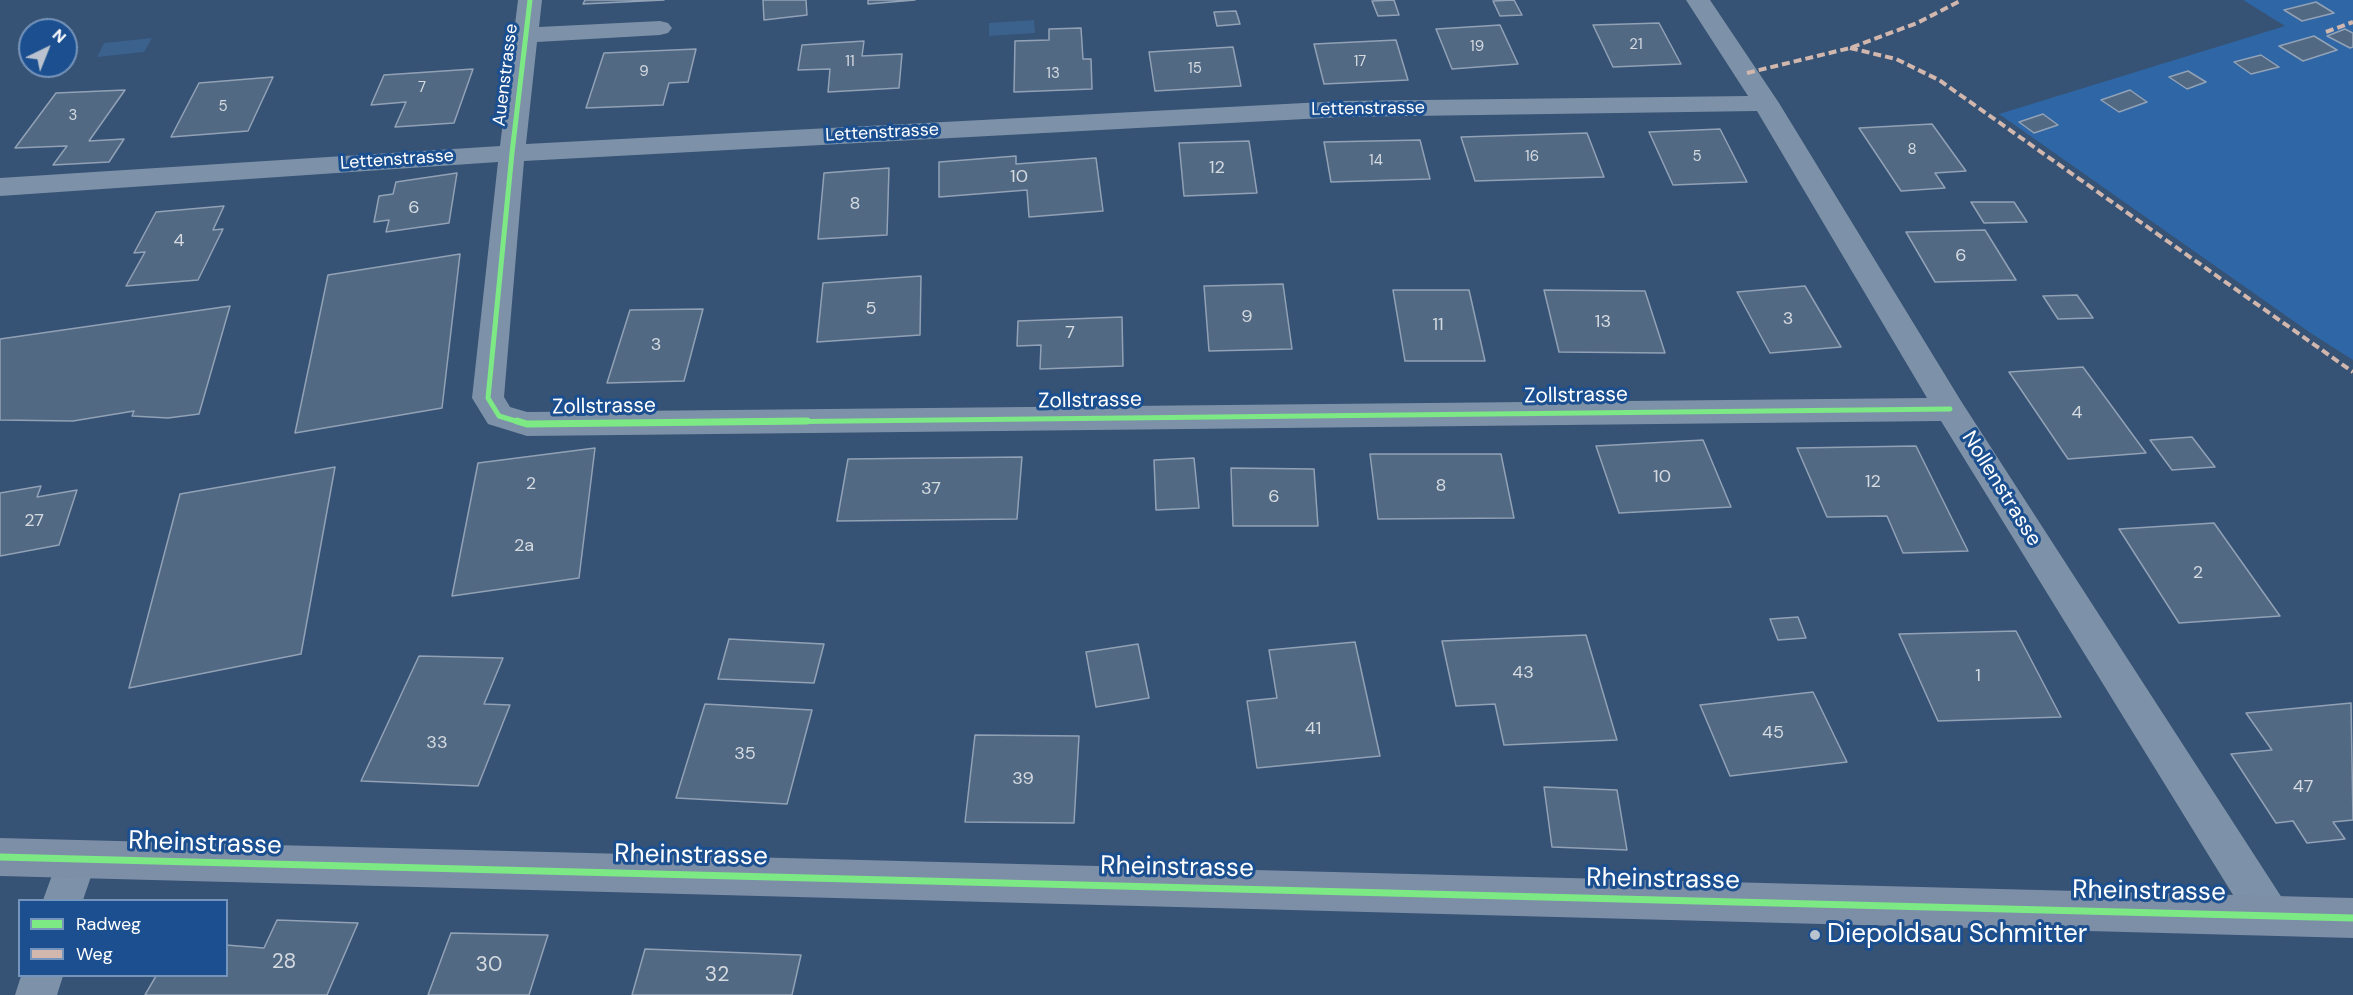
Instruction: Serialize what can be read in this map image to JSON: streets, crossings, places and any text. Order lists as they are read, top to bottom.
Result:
{
  "streets": {
    "main road": ["Rheinstrasse"],
    "street": [
      "Auenstrasse",
      "Lettenstrasse",
      "Zollstrasse",
      "Nollenstrasse"
    ]
  },
  "crossings": [
    ["Auenstrasse", "Lettenstrasse"],
    ["Auenstrasse", "Zollstrasse"],
    ["Lettenstrasse", "Zollstrasse"],
    ["Lettenstrasse", "Nollenstrasse"],
    ["Zollstrasse", "Nollenstrasse"],
    ["Nollenstrasse", "Rheinstrasse"]
  ],
  "places": ["Diepoldsau Schmitter"],
  "house_numbers": [
    "21",
    "19",
    "11",
    "17",
    "15",
    "9",
    "13",
    "7",
    "5",
    "3",
    "8",
    "16",
    "5",
    "14",
    "12",
    "10",
    "8",
    "6",
    "4",
    "6",
    "5",
    "9",
    "3",
    "13",
    "11",
    "7",
    "3",
    "4",
    "10",
    "12",
    "2",
    "8",
    "37",
    "6",
    "27",
    "2a",
    "2",
    "43",
    "1",
    "41",
    "45",
    "33",
    "35",
    "39",
    "47",
    "28",
    "30",
    "32"
  ],
  "legend": ["Radweg", "Weg"],
  "north": "top right"
}
